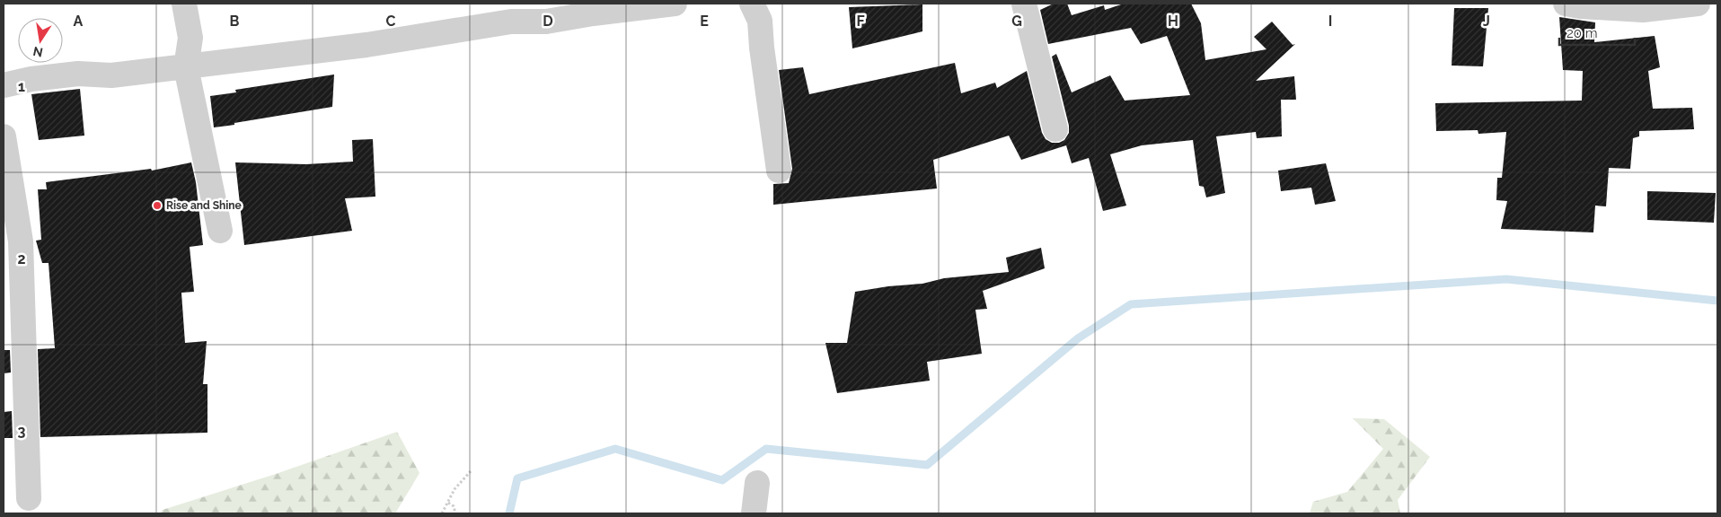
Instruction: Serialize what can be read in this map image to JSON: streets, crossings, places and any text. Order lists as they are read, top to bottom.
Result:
{
  "places": ["Rise and Shine"],
  "scale_bar": "20 m",
  "north": "bottom",
  "grid": {
    "columns": [
      "A",
      "B",
      "C",
      "D",
      "E",
      "F",
      "G",
      "H",
      "I",
      "J"
    ],
    "rows": ["1", "2", "3"]
  }
}
